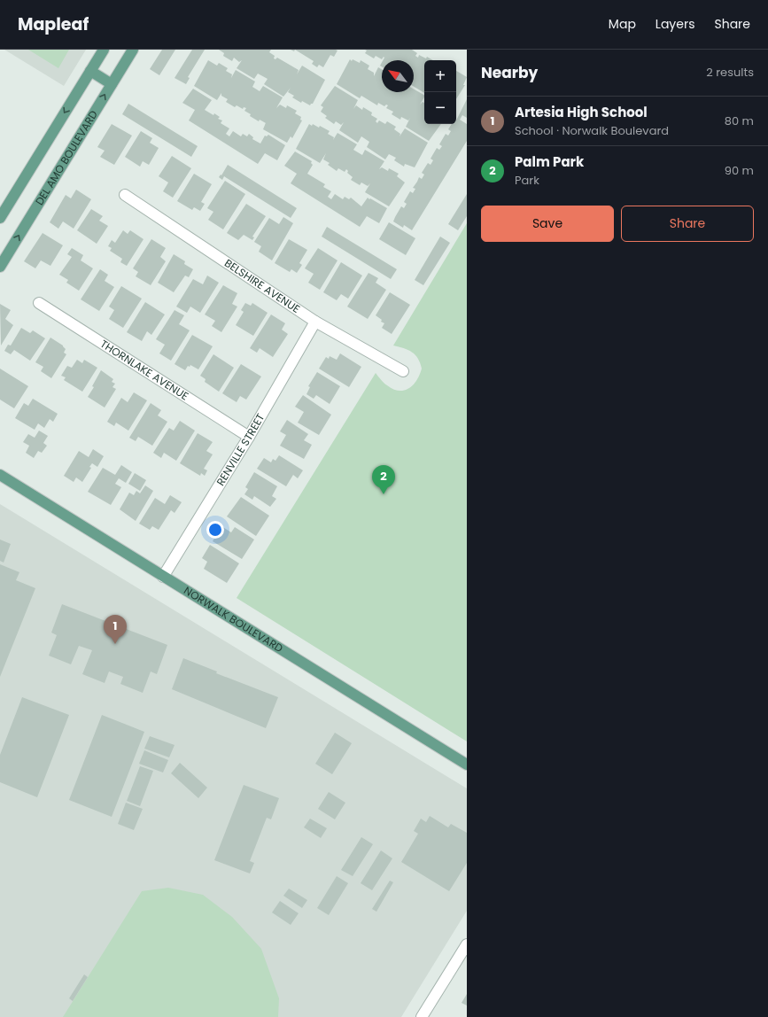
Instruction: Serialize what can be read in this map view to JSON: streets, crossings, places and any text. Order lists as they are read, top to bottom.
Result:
{
  "streets": {
    "main road": ["DEL AMO BOULEVARD", "NORWALK BOULEVARD"],
    "street": ["BELSHIRE AVENUE", "THORNLAKE AVENUE", "RENVILLE STREET"]
  },
  "crossings": [
    ["BELSHIRE AVENUE", "RENVILLE STREET"],
    ["THORNLAKE AVENUE", "RENVILLE STREET"],
    ["RENVILLE STREET", "NORWALK BOULEVARD"]
  ],
  "north": "top left",
  "page": {
    "header": "Mapleaf",
    "nav": ["Map", "Layers", "Share"],
    "heading": ["Nearby", "2 results"],
    "map_buttons": ["+", "−"],
    "list": [
      {
        "mark": "1",
        "name": "Artesia High School",
        "note": "School · Norwalk Boulevard",
        "value": "80 m"
      },
      {
        "mark": "2",
        "name": "Palm Park",
        "note": "Park",
        "value": "90 m"
      }
    ],
    "buttons": ["Save", "Share"],
    "pins": ["2", "1"]
  }
}
